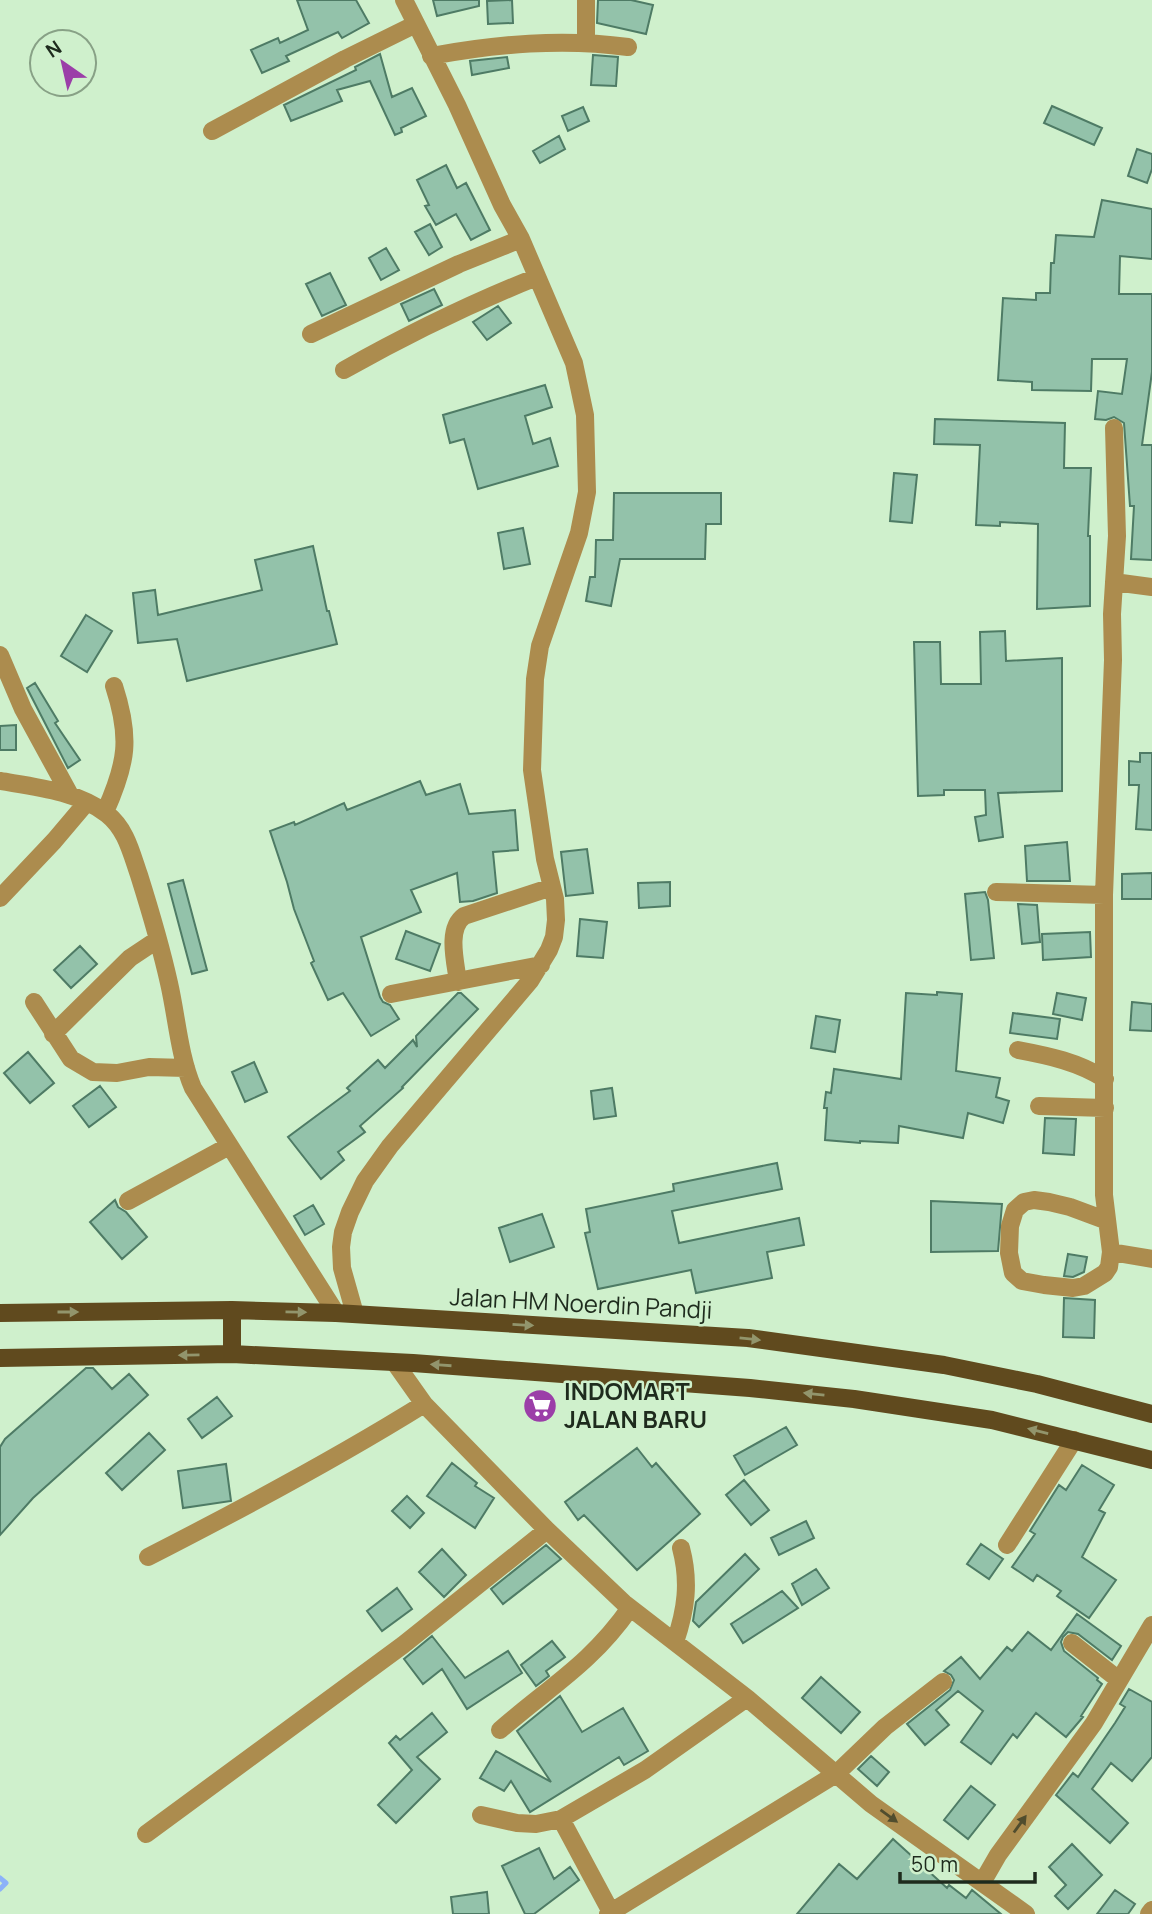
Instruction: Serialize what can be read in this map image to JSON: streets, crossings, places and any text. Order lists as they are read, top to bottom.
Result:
{
  "streets": {
    "main road": ["Jalan HM Noerdin Pandji"]
  },
  "places": {
    "supermarket": ["INDOMART JALAN BARU"]
  },
  "scale_bar": "50 m",
  "north": "top left"
}
